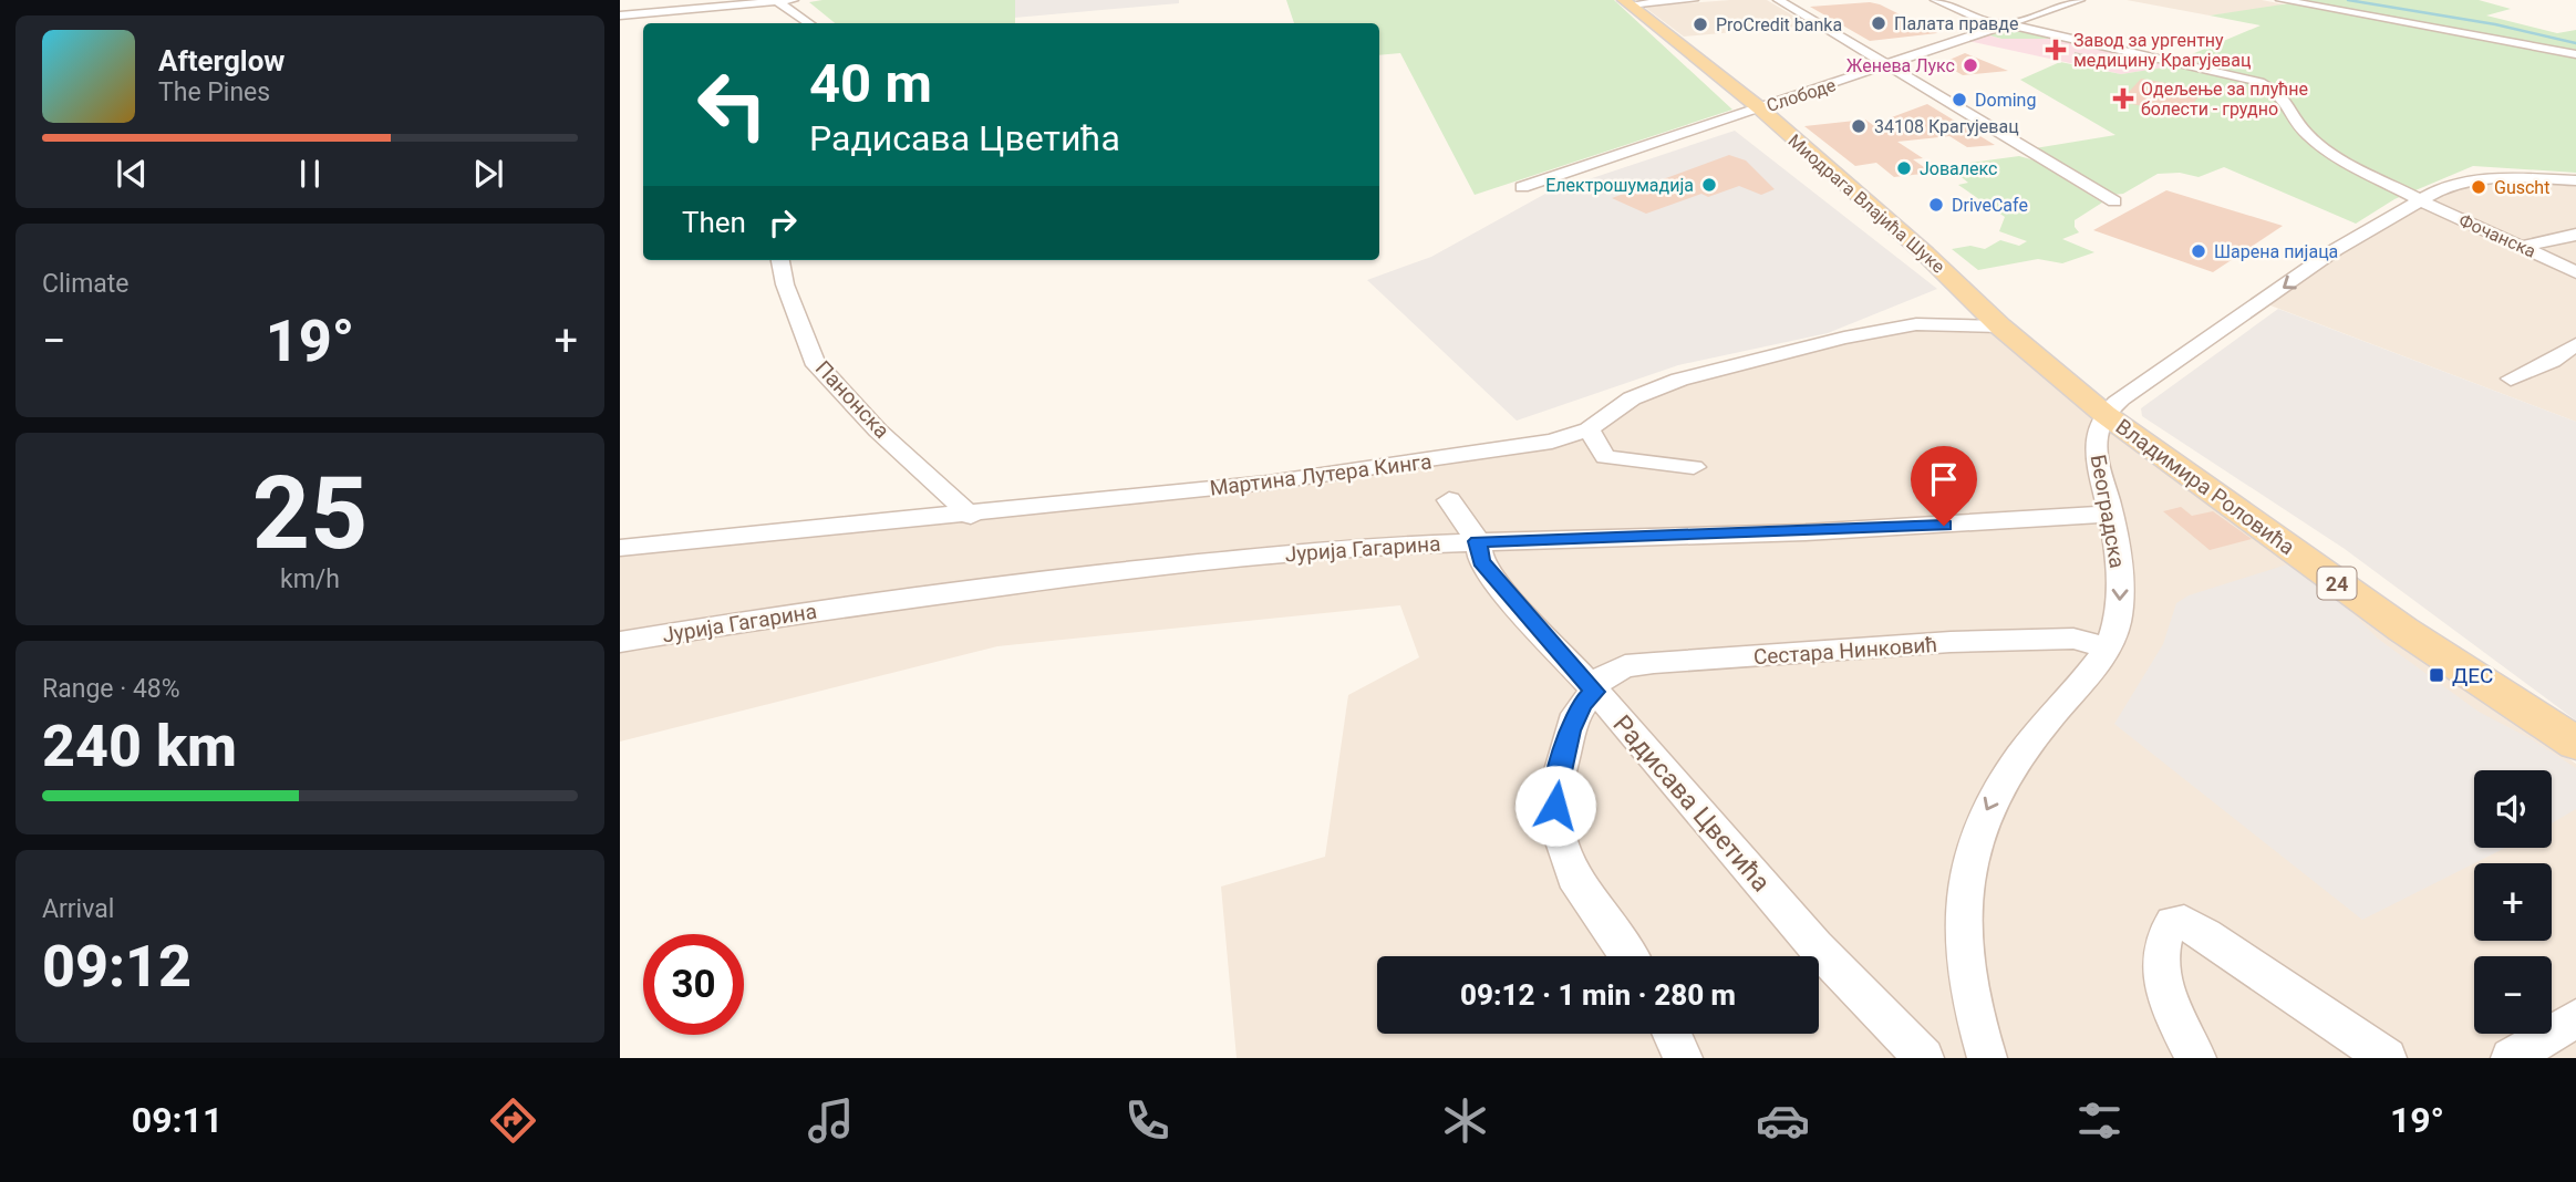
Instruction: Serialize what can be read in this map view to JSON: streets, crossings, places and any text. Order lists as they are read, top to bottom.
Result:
{
  "streets": {
    "main road": ["Миодрага Влајића Шуке", "Владимира Роловића", "24"],
    "street": [
      "Слободе",
      "Фочанска",
      "Панонска",
      "Мартина Лутера Кинга",
      "Београдска",
      "Јурија Гагарина",
      "Сестара Нинковић",
      "Радисава Цветића"
    ]
  },
  "crossings": [
    ["Слободе", "Миодрага Влајића Шуке"],
    ["Слободе", "Фочанска"],
    ["Миодрага Влајића Шуке", "Мартина Лутера Кинга"],
    ["Миодрага Влајића Шуке", "Владимира Роловића"],
    ["Миодрага Влајића Шуке", "Београдска"],
    ["Панонска", "Мартина Лутера Кинга"],
    ["Владимира Роловића", "Београдска"],
    ["Београдска", "Јурија Гагарина"],
    ["Београдска", "Сестара Нинковић"],
    ["Јурија Гагарина", "Радисава Цветића"],
    ["Сестара Нинковић", "Радисава Цветића"]
  ],
  "one_way": ["Београдска"],
  "places": {
    "other": [
      "Палата правде",
      "ProCredit banka",
      "Женева Лукс",
      "Doming",
      "34108 Крагујевац",
      "Јовалекс",
      "Електрошумадија",
      "Guscht",
      "DriveCafe",
      "Шарена пијаца"
    ],
    "health": ["Завод за ургентну медицину Крагујевац", "Одељење за плућне болести - грудно"],
    "transit": ["ДЕС"]
  },
  "page": {
    "turn": ["40 m", "Радисава Цветића"],
    "song": ["Afterglow", "The Pines"],
    "then": "Then",
    "tile": [
      "Climate",
      ["25", "km/h"],
      ["Range · 48%", "240 km"],
      ["Arrival", "09:12"]
    ],
    "heat": ["−", "19°", "+"],
    "map_buttons": ["+", "−"],
    "limit": "30",
    "trip": "09:12 · 1 min · 280 m",
    "tabs": ["09:11", "19°"]
  }
}
